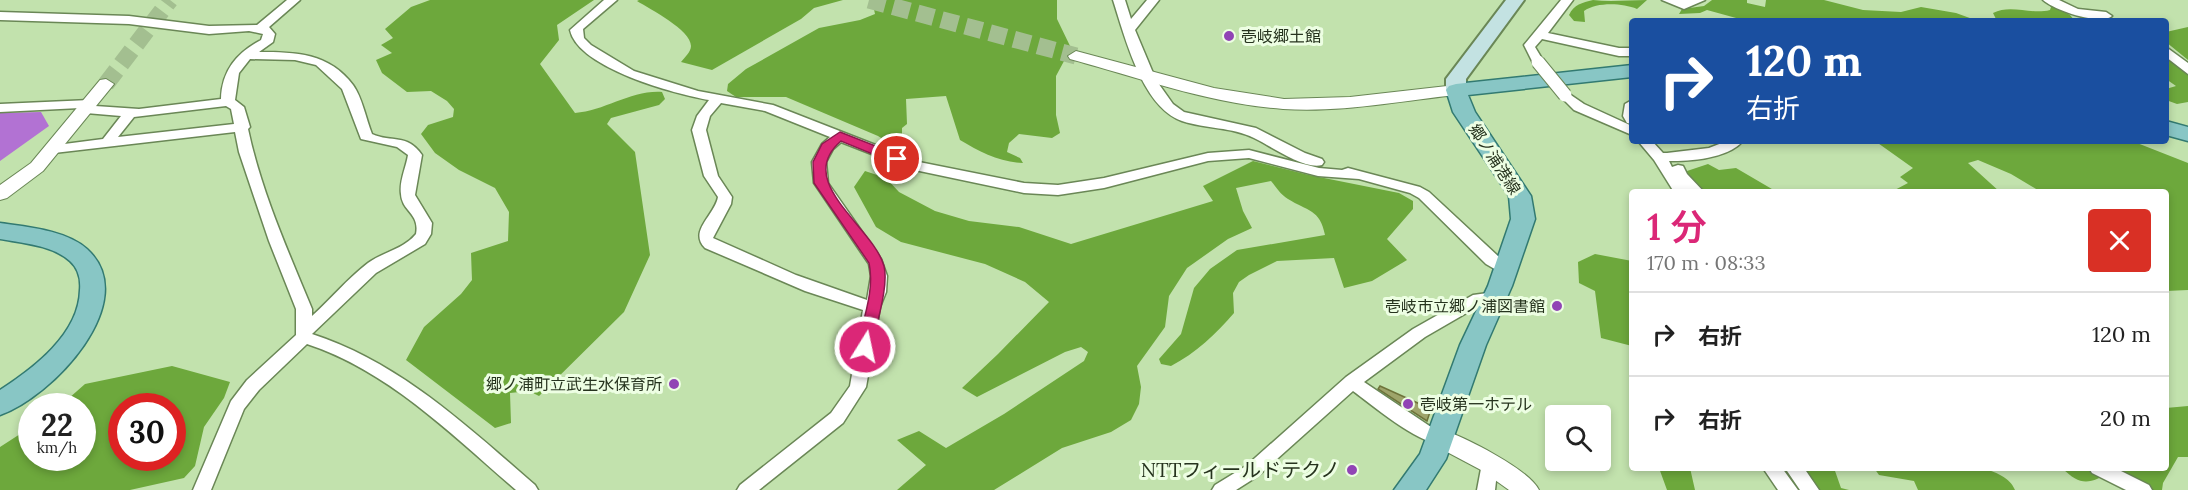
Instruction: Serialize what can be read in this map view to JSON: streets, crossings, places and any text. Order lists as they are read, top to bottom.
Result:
{
  "streets": {
    "main road": ["郷ノ浦港線"]
  },
  "places": [
    "壱岐郷土館",
    "壱岐市立郷ノ浦図書館",
    "郷ノ浦町立武生水保育所",
    "壱岐第一ホテル",
    "NTTフィールドテクノ"
  ],
  "page": {
    "turn": ["120 m", "右折"],
    "heading": ["1 分", "170 m · 08:33"],
    "list": [
      {
        "name": "右折",
        "value": "120 m"
      },
      {
        "name": "右折",
        "value": "20 m"
      }
    ],
    "speed": "22 km/h",
    "limit": "30"
  }
}
